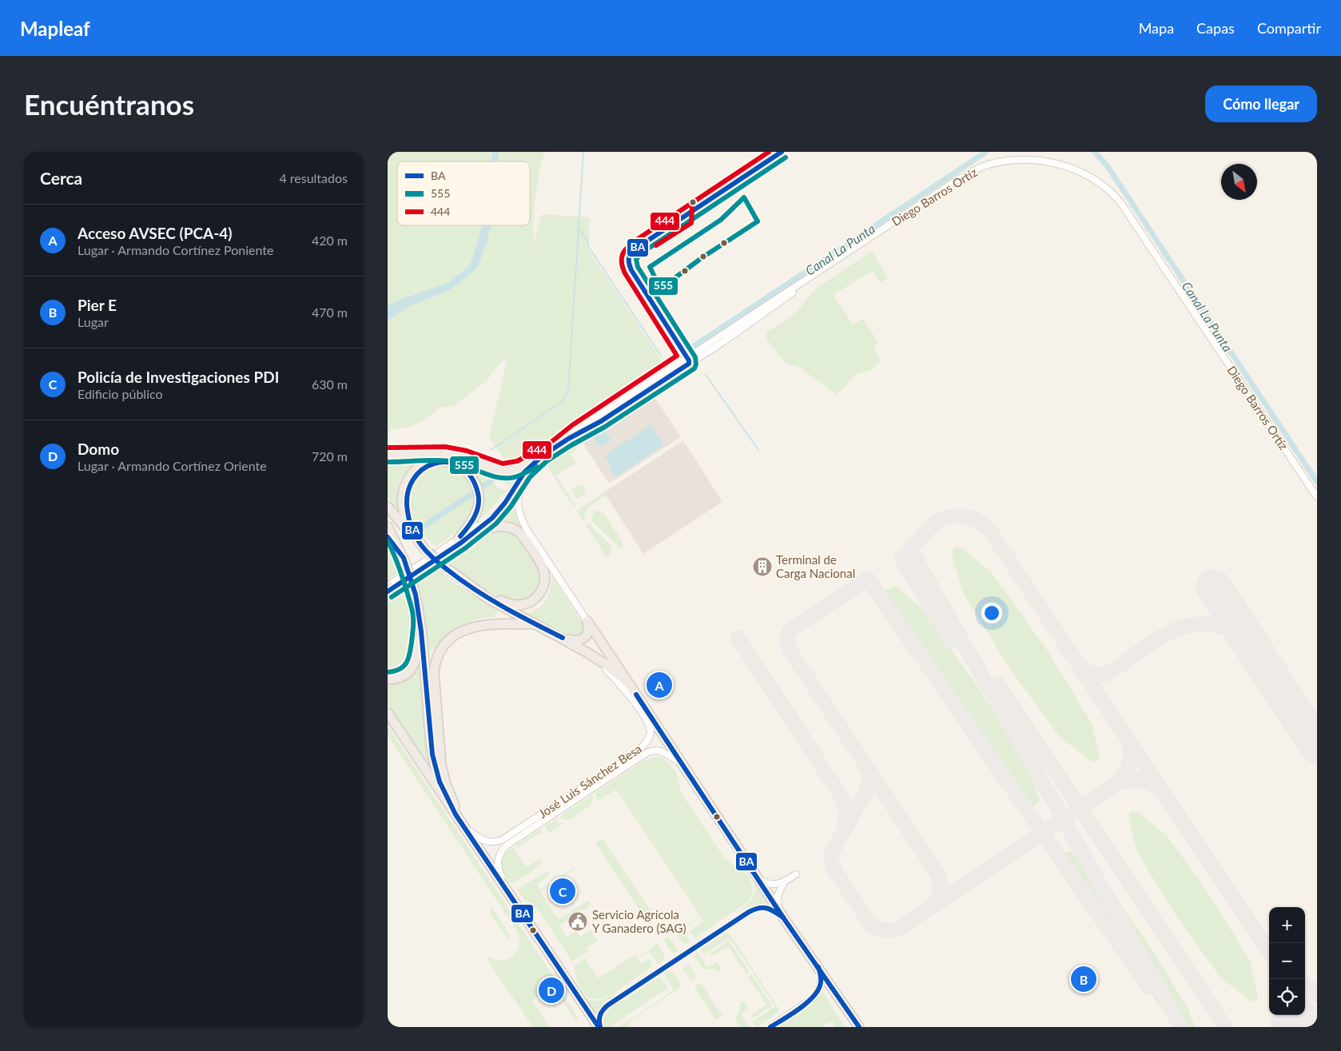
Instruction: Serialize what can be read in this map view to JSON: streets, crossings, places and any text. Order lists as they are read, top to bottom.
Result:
{
  "streets": {
    "street": ["Diego Barros Ortíz", "José Luis Sánchez Besa"]
  },
  "water": ["Canal La Punta"],
  "places": {
    "building": ["Terminal de Carga Nacional"],
    "public building": ["Servicio Agrícola Y Ganadero (SAG)"]
  },
  "lines": ["transit line BA", "transit line 444", "transit line 555"],
  "legend": ["BA", "555", "444"],
  "north": "bottom right",
  "page": {
    "header": "Mapleaf",
    "nav": ["Mapa", "Capas", "Compartir"],
    "buttons": "Cómo llegar",
    "title": "Encuéntranos",
    "heading": ["Cerca", "4 resultados"],
    "list": [
      {
        "mark": "A",
        "name": "Acceso AVSEC (PCA-4)",
        "note": "Lugar · Armando Cortínez Poniente",
        "value": "420 m"
      },
      {
        "mark": "B",
        "name": "Pier E",
        "note": "Lugar",
        "value": "470 m"
      },
      {
        "mark": "C",
        "name": "Policía de Investigaciones PDI",
        "note": "Edificio público",
        "value": "630 m"
      },
      {
        "mark": "D",
        "name": "Domo",
        "note": "Lugar · Armando Cortínez Oriente",
        "value": "720 m"
      }
    ],
    "pins": [
      "A",
      "C",
      "B",
      "D"
    ],
    "map_buttons": ["+", "−"]
  }
}
